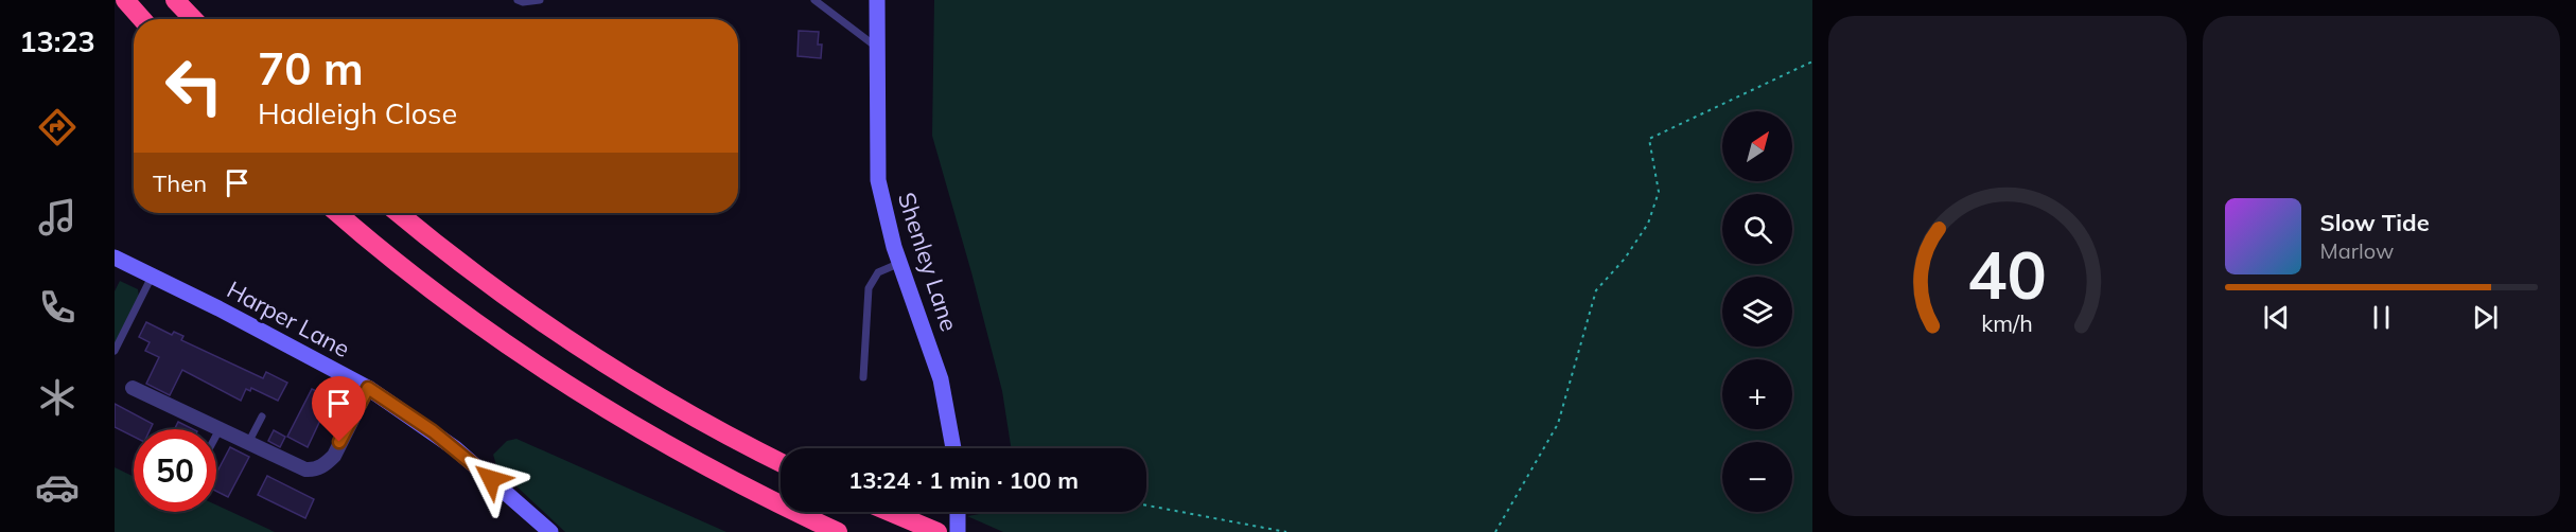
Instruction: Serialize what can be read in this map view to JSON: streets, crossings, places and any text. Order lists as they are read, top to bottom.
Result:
{
  "streets": {
    "main road": ["Shenley Lane", "Harper Lane"]
  },
  "north": "top right",
  "page": {
    "tabs": "13:23",
    "turn": ["70 m", "Hadleigh Close"],
    "map_buttons": ["+", "−"],
    "then": "Then",
    "song": ["Slow Tide", "Marlow"],
    "limit": "50",
    "trip": "13:24 · 1 min · 100 m",
    "gauge": ["40", "km/h"]
  }
}
